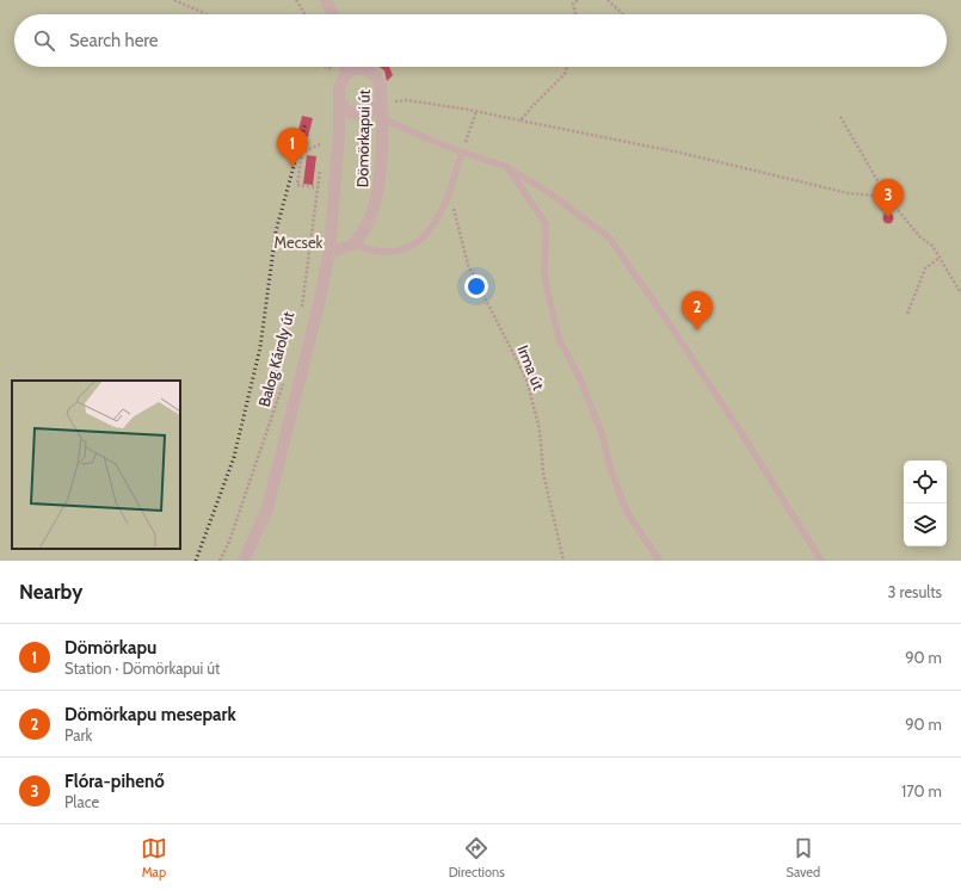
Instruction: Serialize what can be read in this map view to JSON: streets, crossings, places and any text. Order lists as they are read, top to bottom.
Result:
{
  "streets": {
    "street": ["Dömörkapui út"],
    "path": ["Balog Károly út", "Irma út"]
  },
  "parks": ["Mecsek"],
  "page": {
    "search": "Search here",
    "pins": ["1", "3", "2"],
    "heading": ["Nearby", "3 results"],
    "list": [
      {
        "mark": "1",
        "name": "Dömörkapu",
        "note": "Station · Dömörkapui út",
        "value": "90 m"
      },
      {
        "mark": "2",
        "name": "Dömörkapu mesepark",
        "note": "Park",
        "value": "90 m"
      },
      {
        "mark": "3",
        "name": "Flóra-pihenő",
        "note": "Place",
        "value": "170 m"
      }
    ],
    "nav": ["Map", "Directions", "Saved"]
  }
}
